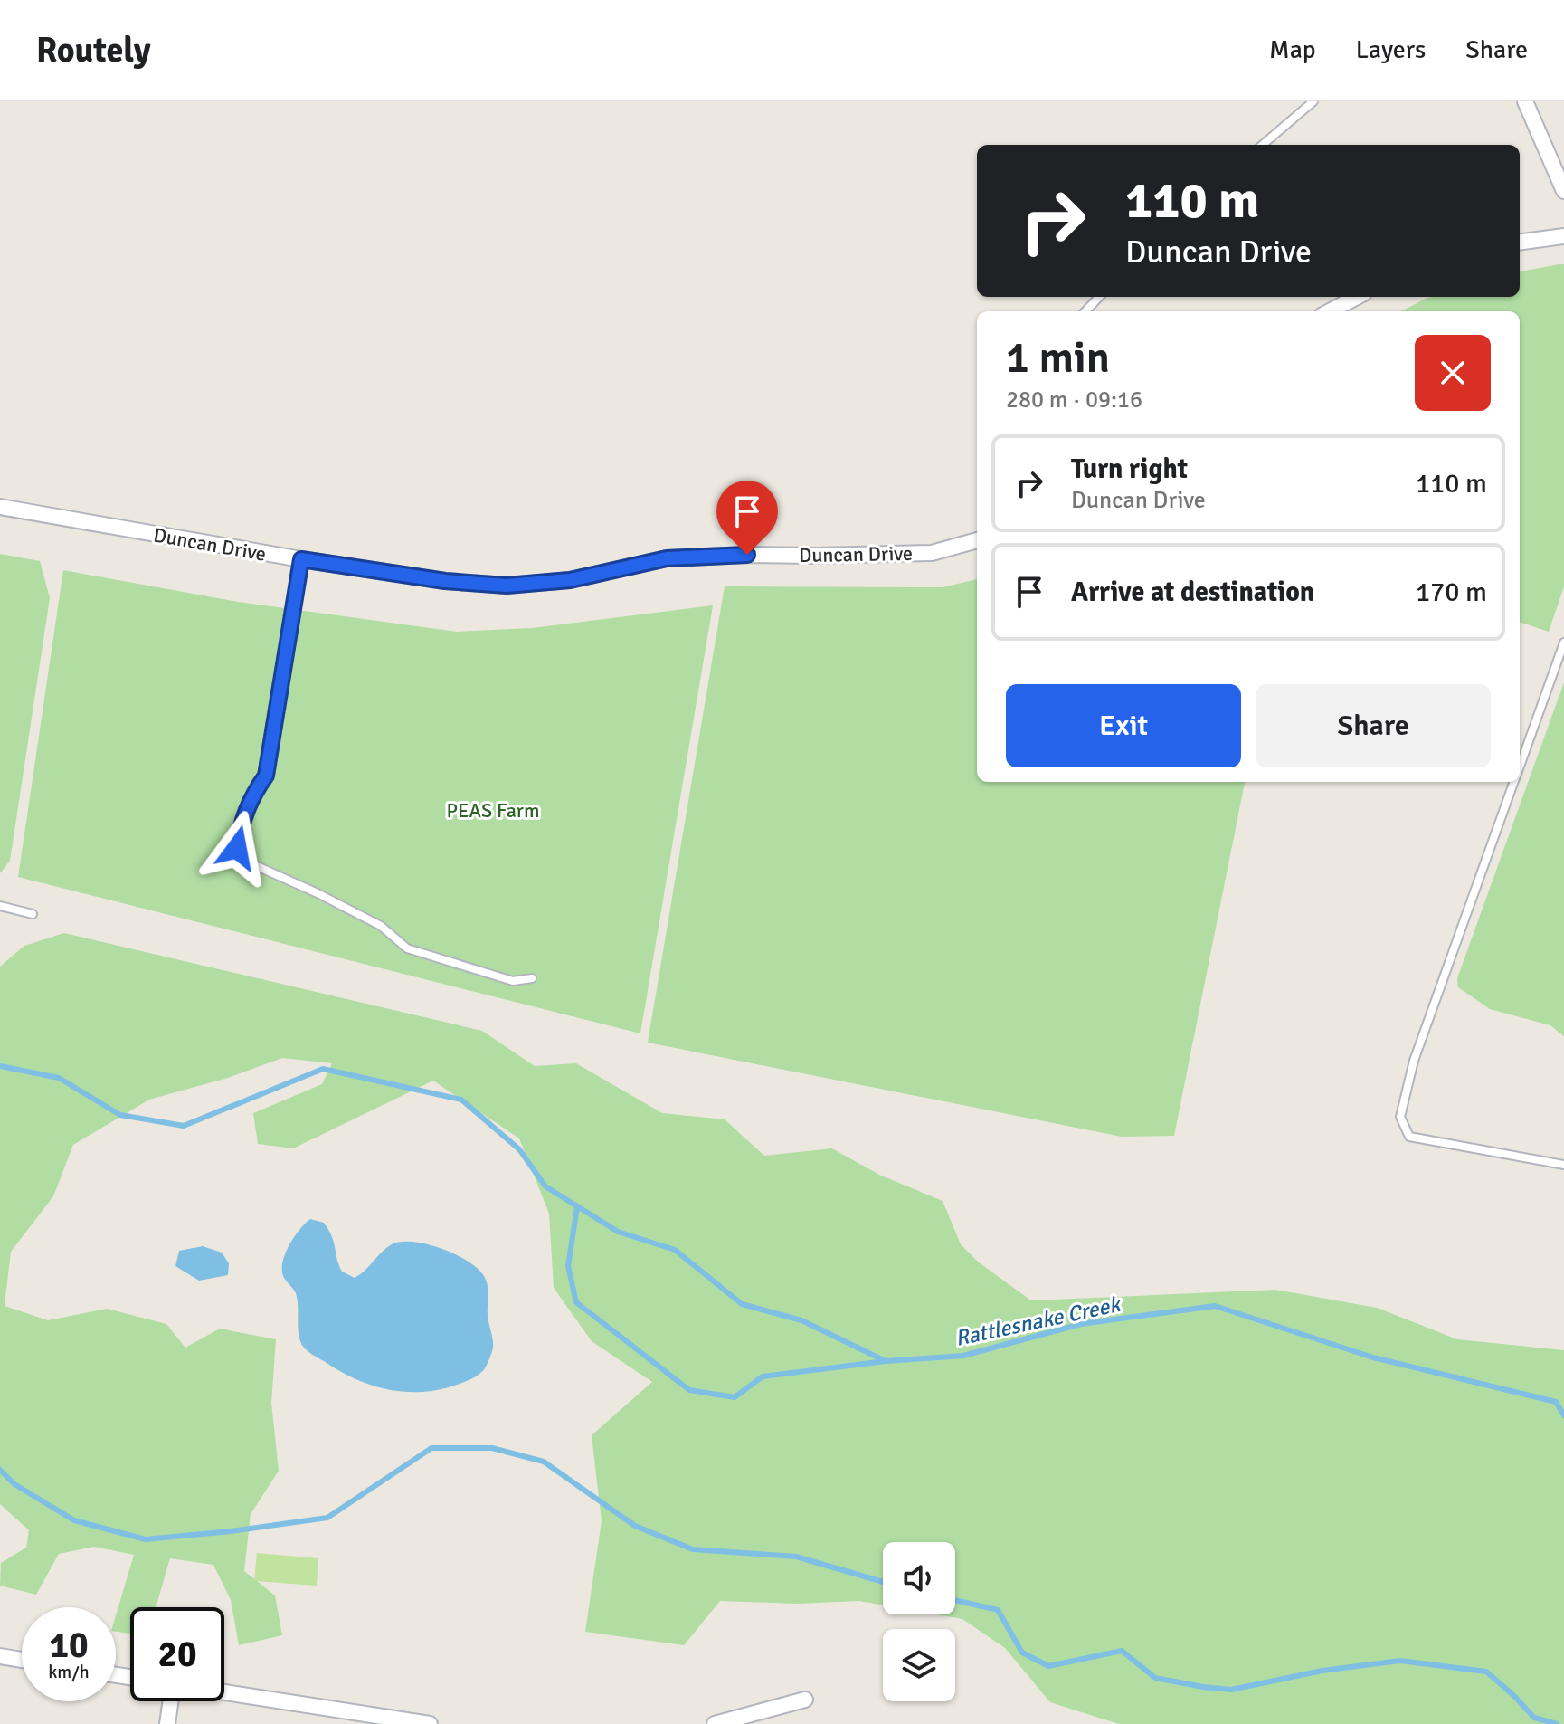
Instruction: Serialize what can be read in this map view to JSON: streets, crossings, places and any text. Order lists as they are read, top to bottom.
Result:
{
  "streets": {
    "street": ["Duncan Drive"]
  },
  "water": ["Rattlesnake Creek"],
  "parks": ["PEAS Farm"],
  "page": {
    "header": "Routely",
    "nav": ["Map", "Layers", "Share"],
    "turn": ["110 m", "Duncan Drive"],
    "heading": ["1 min", "280 m · 09:16"],
    "list": [
      {
        "name": "Turn right",
        "note": "Duncan Drive",
        "value": "110 m"
      },
      {
        "name": "Arrive at destination",
        "value": "170 m"
      }
    ],
    "buttons": ["Exit", "Share"],
    "speed": "10 km/h",
    "limit": "20"
  }
}
